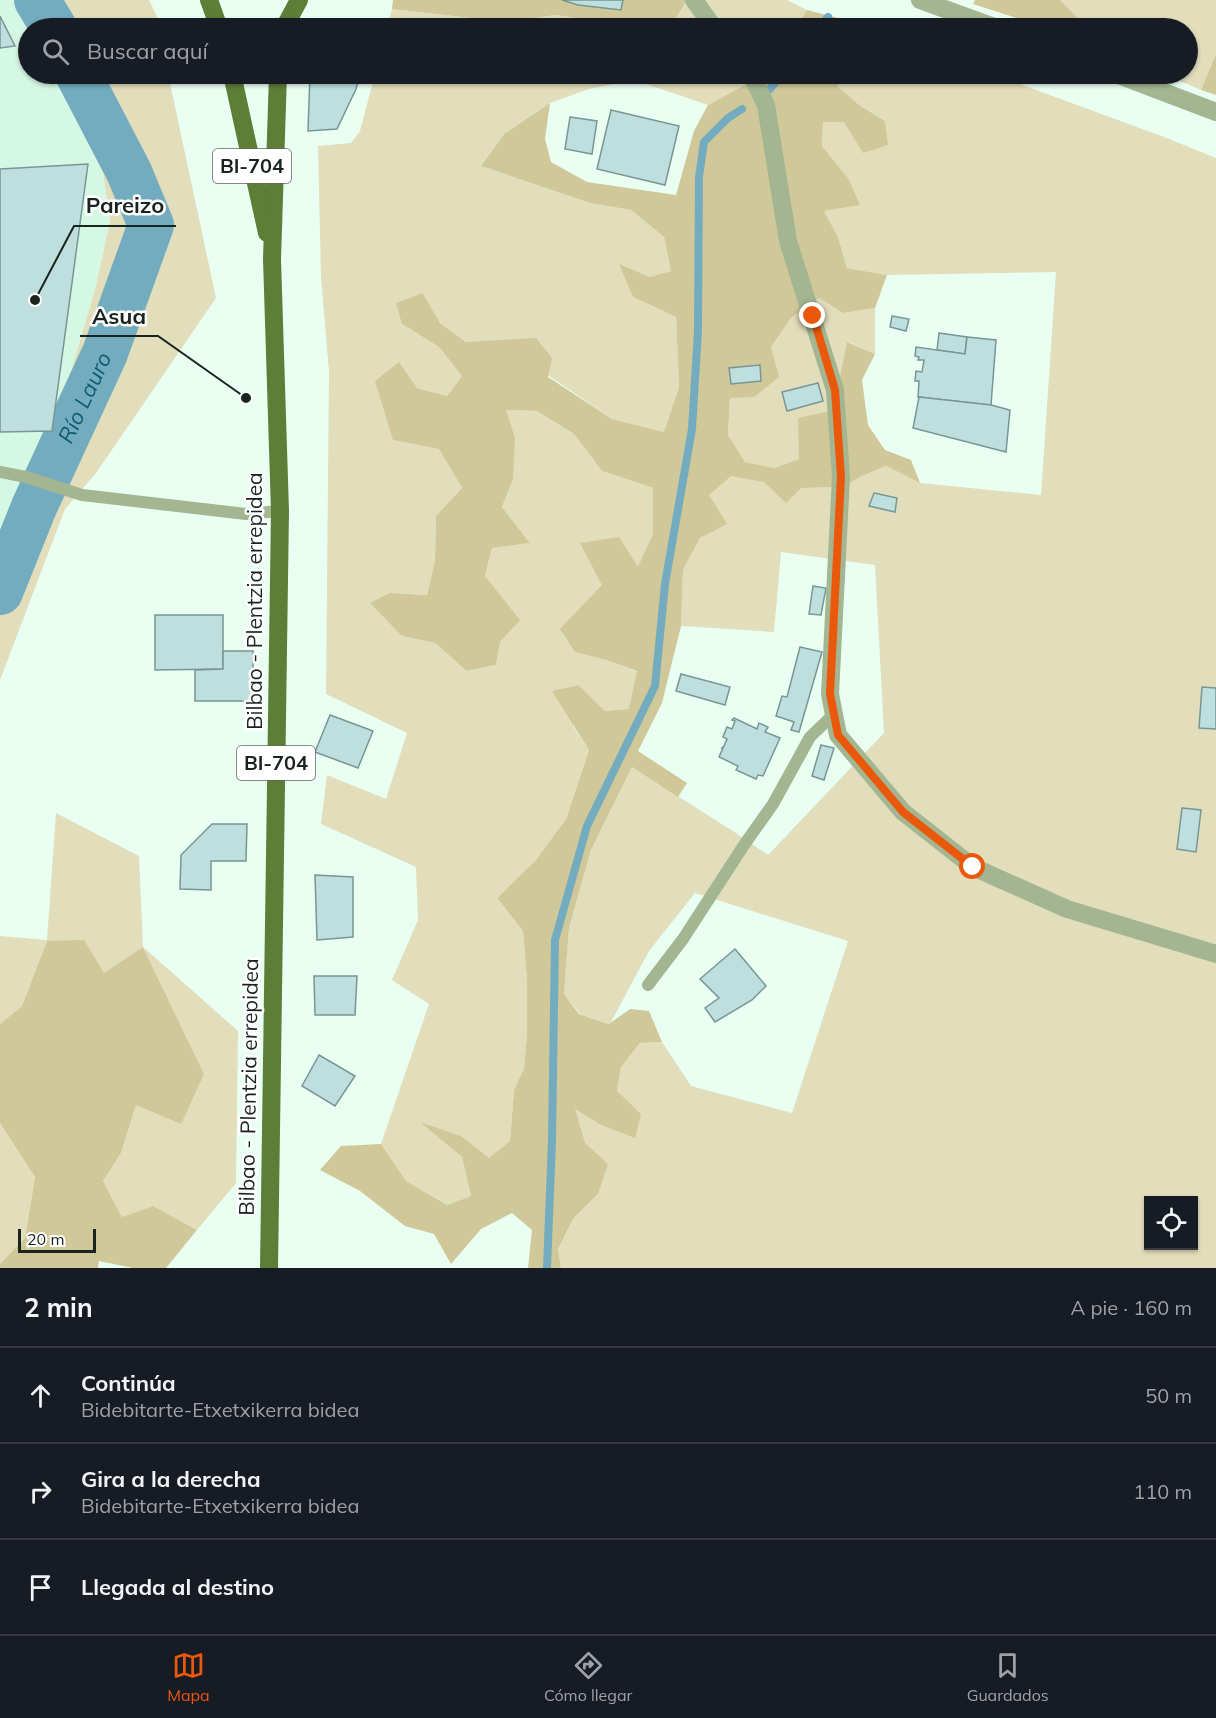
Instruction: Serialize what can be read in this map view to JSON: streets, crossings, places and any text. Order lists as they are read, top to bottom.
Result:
{
  "streets": {
    "main road": ["BI-704", "Bilbao - Plentzia errepidea"]
  },
  "crossings": [
    ["BI-704", "Bilbao - Plentzia errepidea"]
  ],
  "water": ["Río Lauro"],
  "places": ["Pareizo", "Asua"],
  "scale_bar": "20 m",
  "page": {
    "search": "Buscar aquí",
    "scale": "20 m",
    "heading": ["2 min", "A pie · 160 m"],
    "list": [
      ["Continúa", "Bidebitarte-Etxetxikerra bidea", "50 m"],
      ["Gira a la derecha", "Bidebitarte-Etxetxikerra bidea", "110 m"],
      "Llegada al destino"
    ],
    "nav": ["Mapa", "Cómo llegar", "Guardados"]
  }
}
